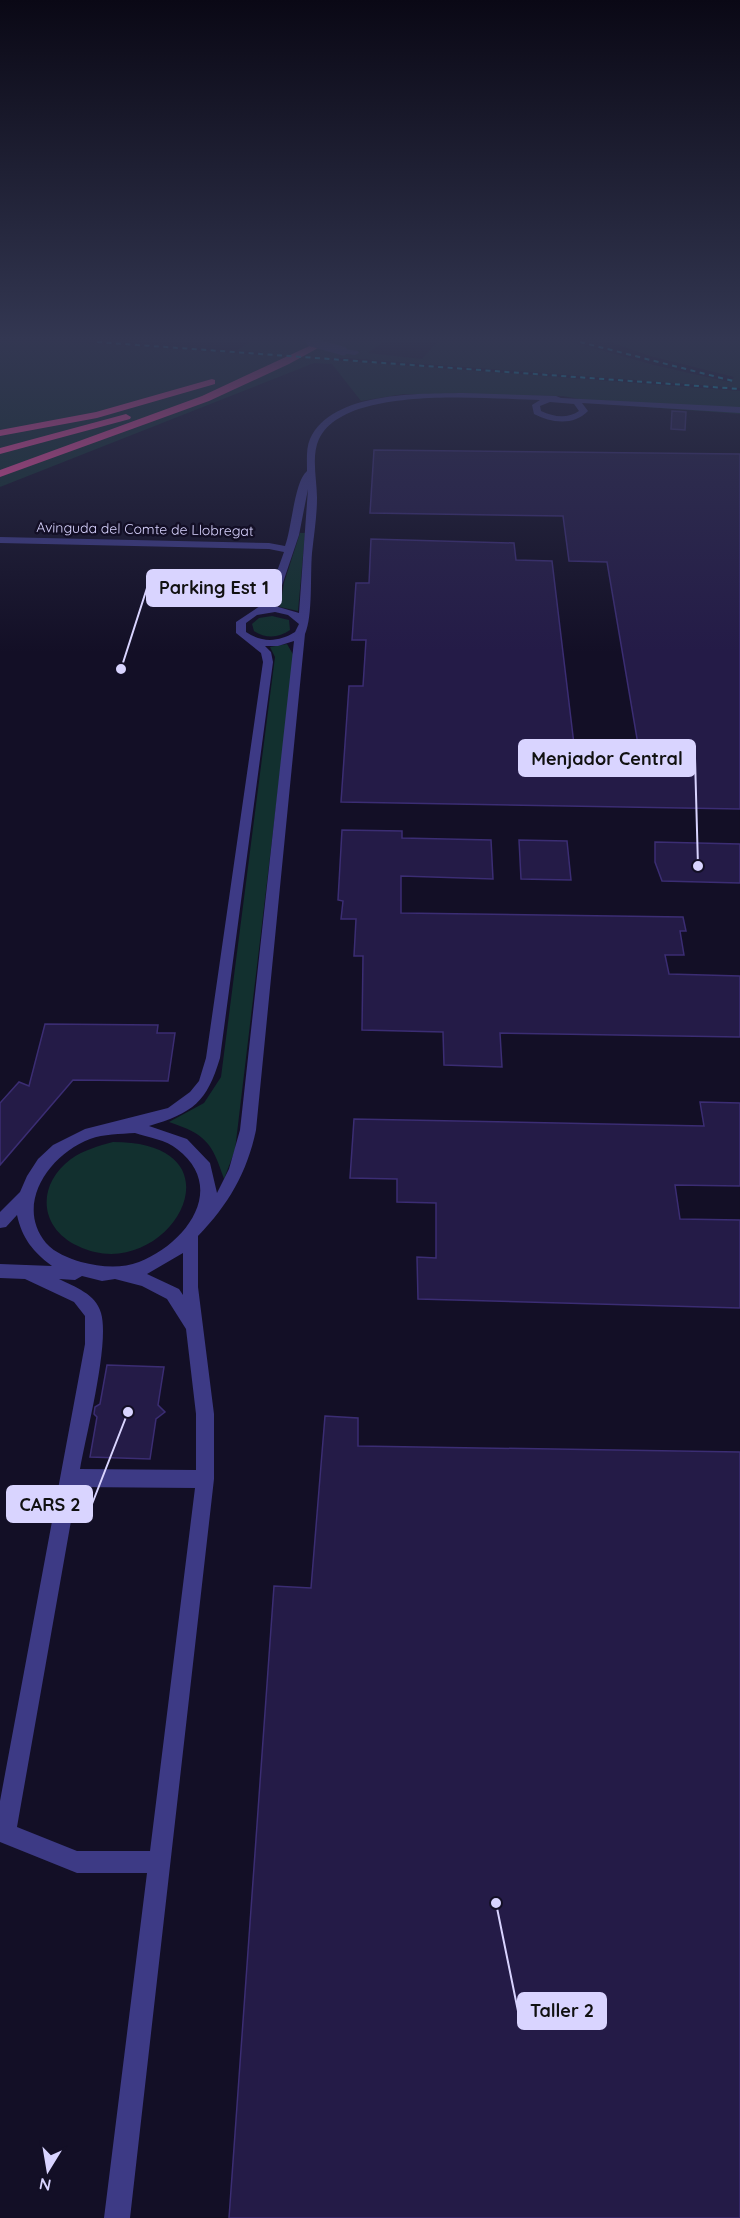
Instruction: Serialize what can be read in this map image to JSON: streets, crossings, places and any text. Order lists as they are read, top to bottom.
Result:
{
  "streets": {
    "street": ["Avinguda del Comte de Llobregat"]
  },
  "places": [
    "Parking Est 1",
    "Menjador Central",
    "CARS 2",
    "Taller 2"
  ],
  "north": "bottom"
}
